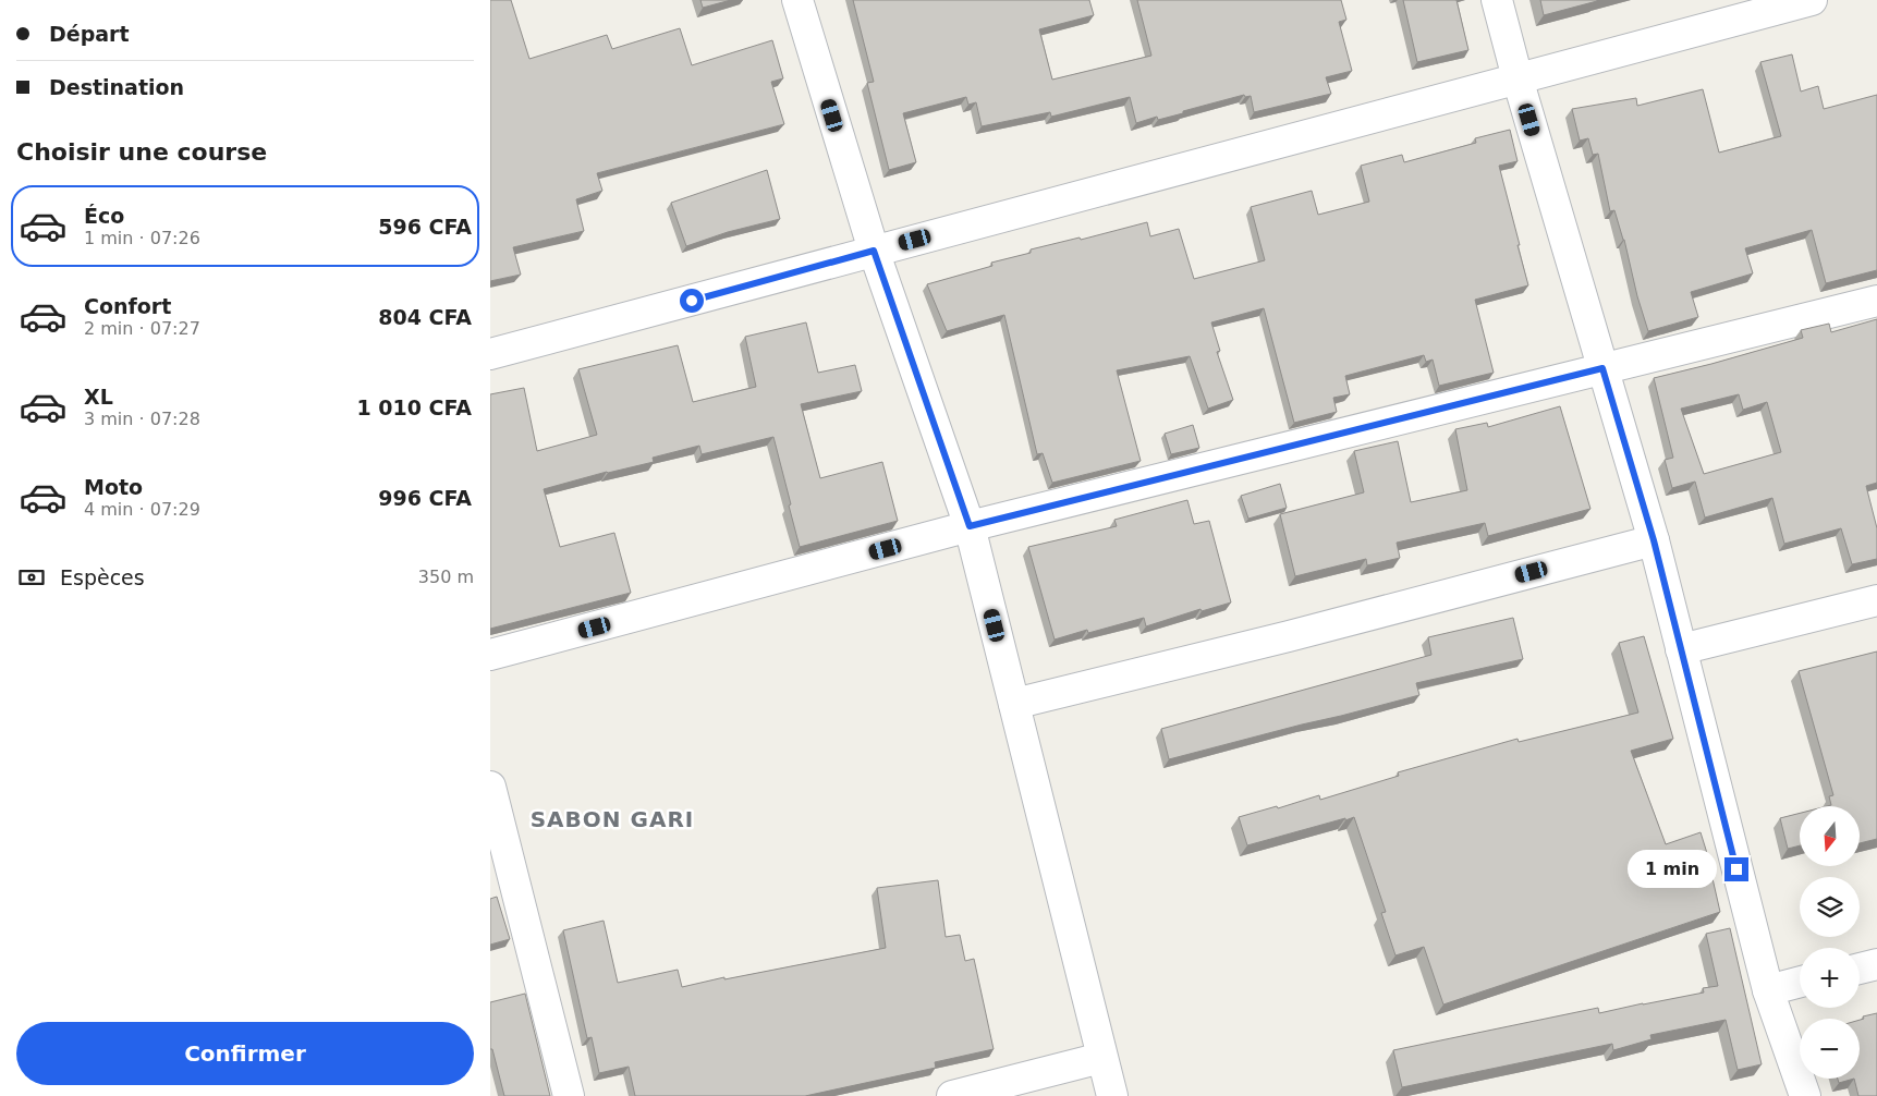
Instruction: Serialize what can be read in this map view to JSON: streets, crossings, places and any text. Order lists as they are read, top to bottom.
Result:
{
  "districts": ["SABON GARI"],
  "north": "bottom",
  "page": {
    "banner": ["Départ", "Destination"],
    "heading": "Choisir une course",
    "list": [
      {
        "name": "Éco",
        "note": "1 min · 07:26",
        "value": "596 CFA"
      },
      {
        "name": "Confort",
        "note": "2 min · 07:27",
        "value": "804 CFA"
      },
      {
        "name": "XL",
        "note": "3 min · 07:28",
        "value": "1 010 CFA"
      },
      {
        "name": "Moto",
        "note": "4 min · 07:29",
        "value": "996 CFA"
      }
    ],
    "pay": ["Espèces", "350 m"],
    "map_buttons": ["+", "−"],
    "bubble": "1 min",
    "buttons": "Confirmer"
  }
}
